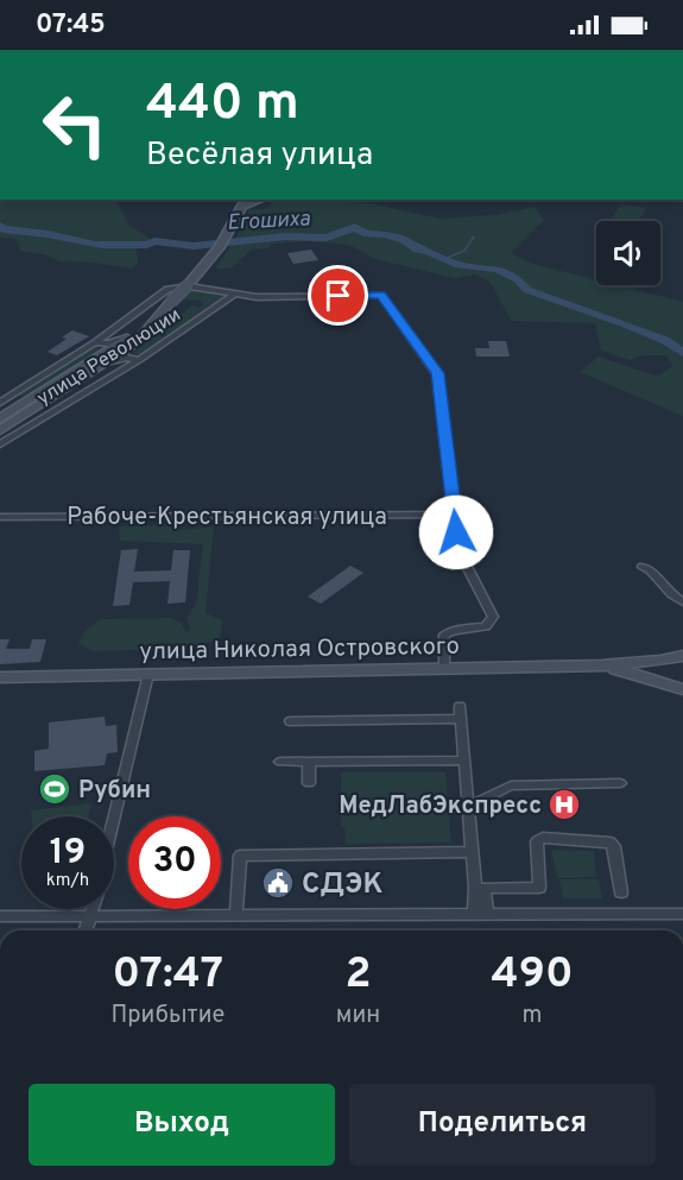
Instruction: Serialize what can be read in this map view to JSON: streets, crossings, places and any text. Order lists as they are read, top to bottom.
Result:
{
  "streets": {
    "main road": ["улица Революции", "улица Николая Островского"],
    "street": ["Рабоче-Крестьянская улица"]
  },
  "water": ["Егошиха"],
  "places": {
    "sports": ["Рубин"],
    "hospital": ["МедЛабЭкспресс"],
    "public building": ["СДЭК"]
  },
  "page": {
    "status": "07:45",
    "turn": ["440 m", "Весёлая улица"],
    "speed": "19 km/h",
    "limit": "30",
    "eta": [
      "07:47",
      "Прибытие",
      "2",
      "мин",
      "490",
      "m"
    ],
    "buttons": ["Выход", "Поделиться"]
  }
}
